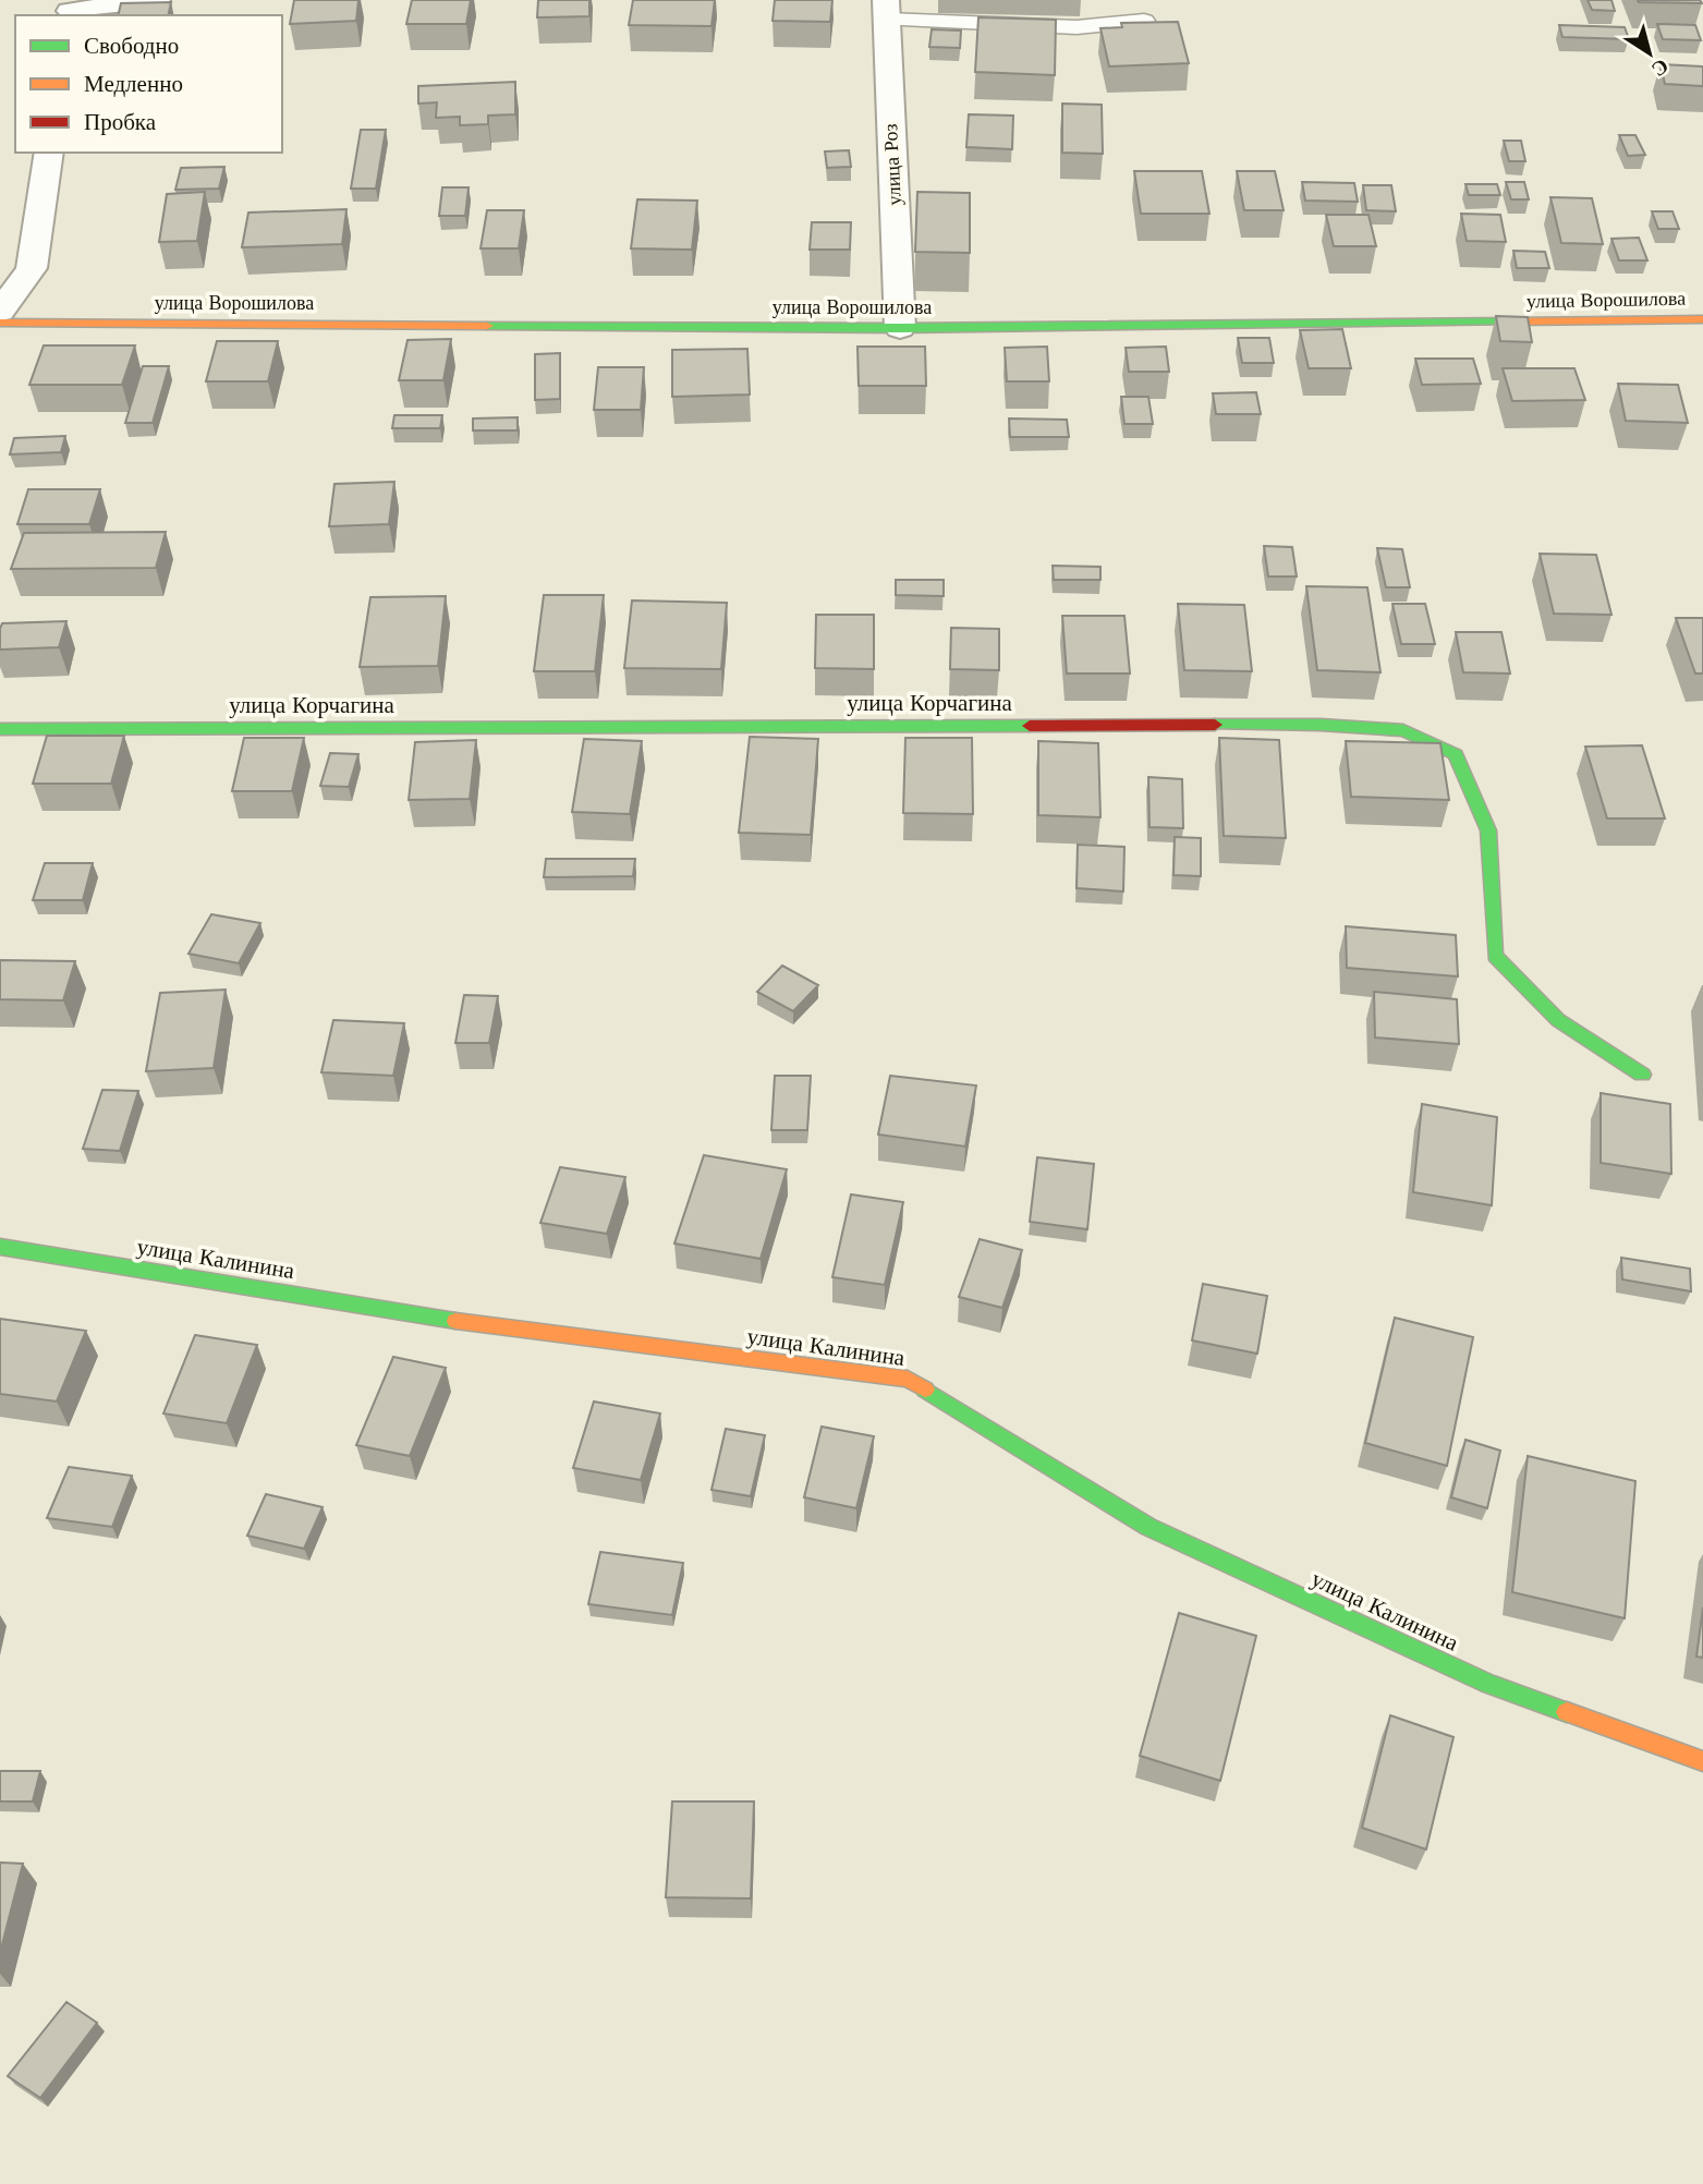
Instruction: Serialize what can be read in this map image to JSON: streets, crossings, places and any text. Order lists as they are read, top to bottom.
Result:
{
  "streets": {
    "street": [
      "улица Роз",
      "улица Ворошилова",
      "улица Корчагина",
      "улица Калинина"
    ]
  },
  "crossings": [
    ["улица Роз", "улица Ворошилова"]
  ],
  "legend": ["Свободно", "Медленно", "Пробка"],
  "north": "bottom right"
}
